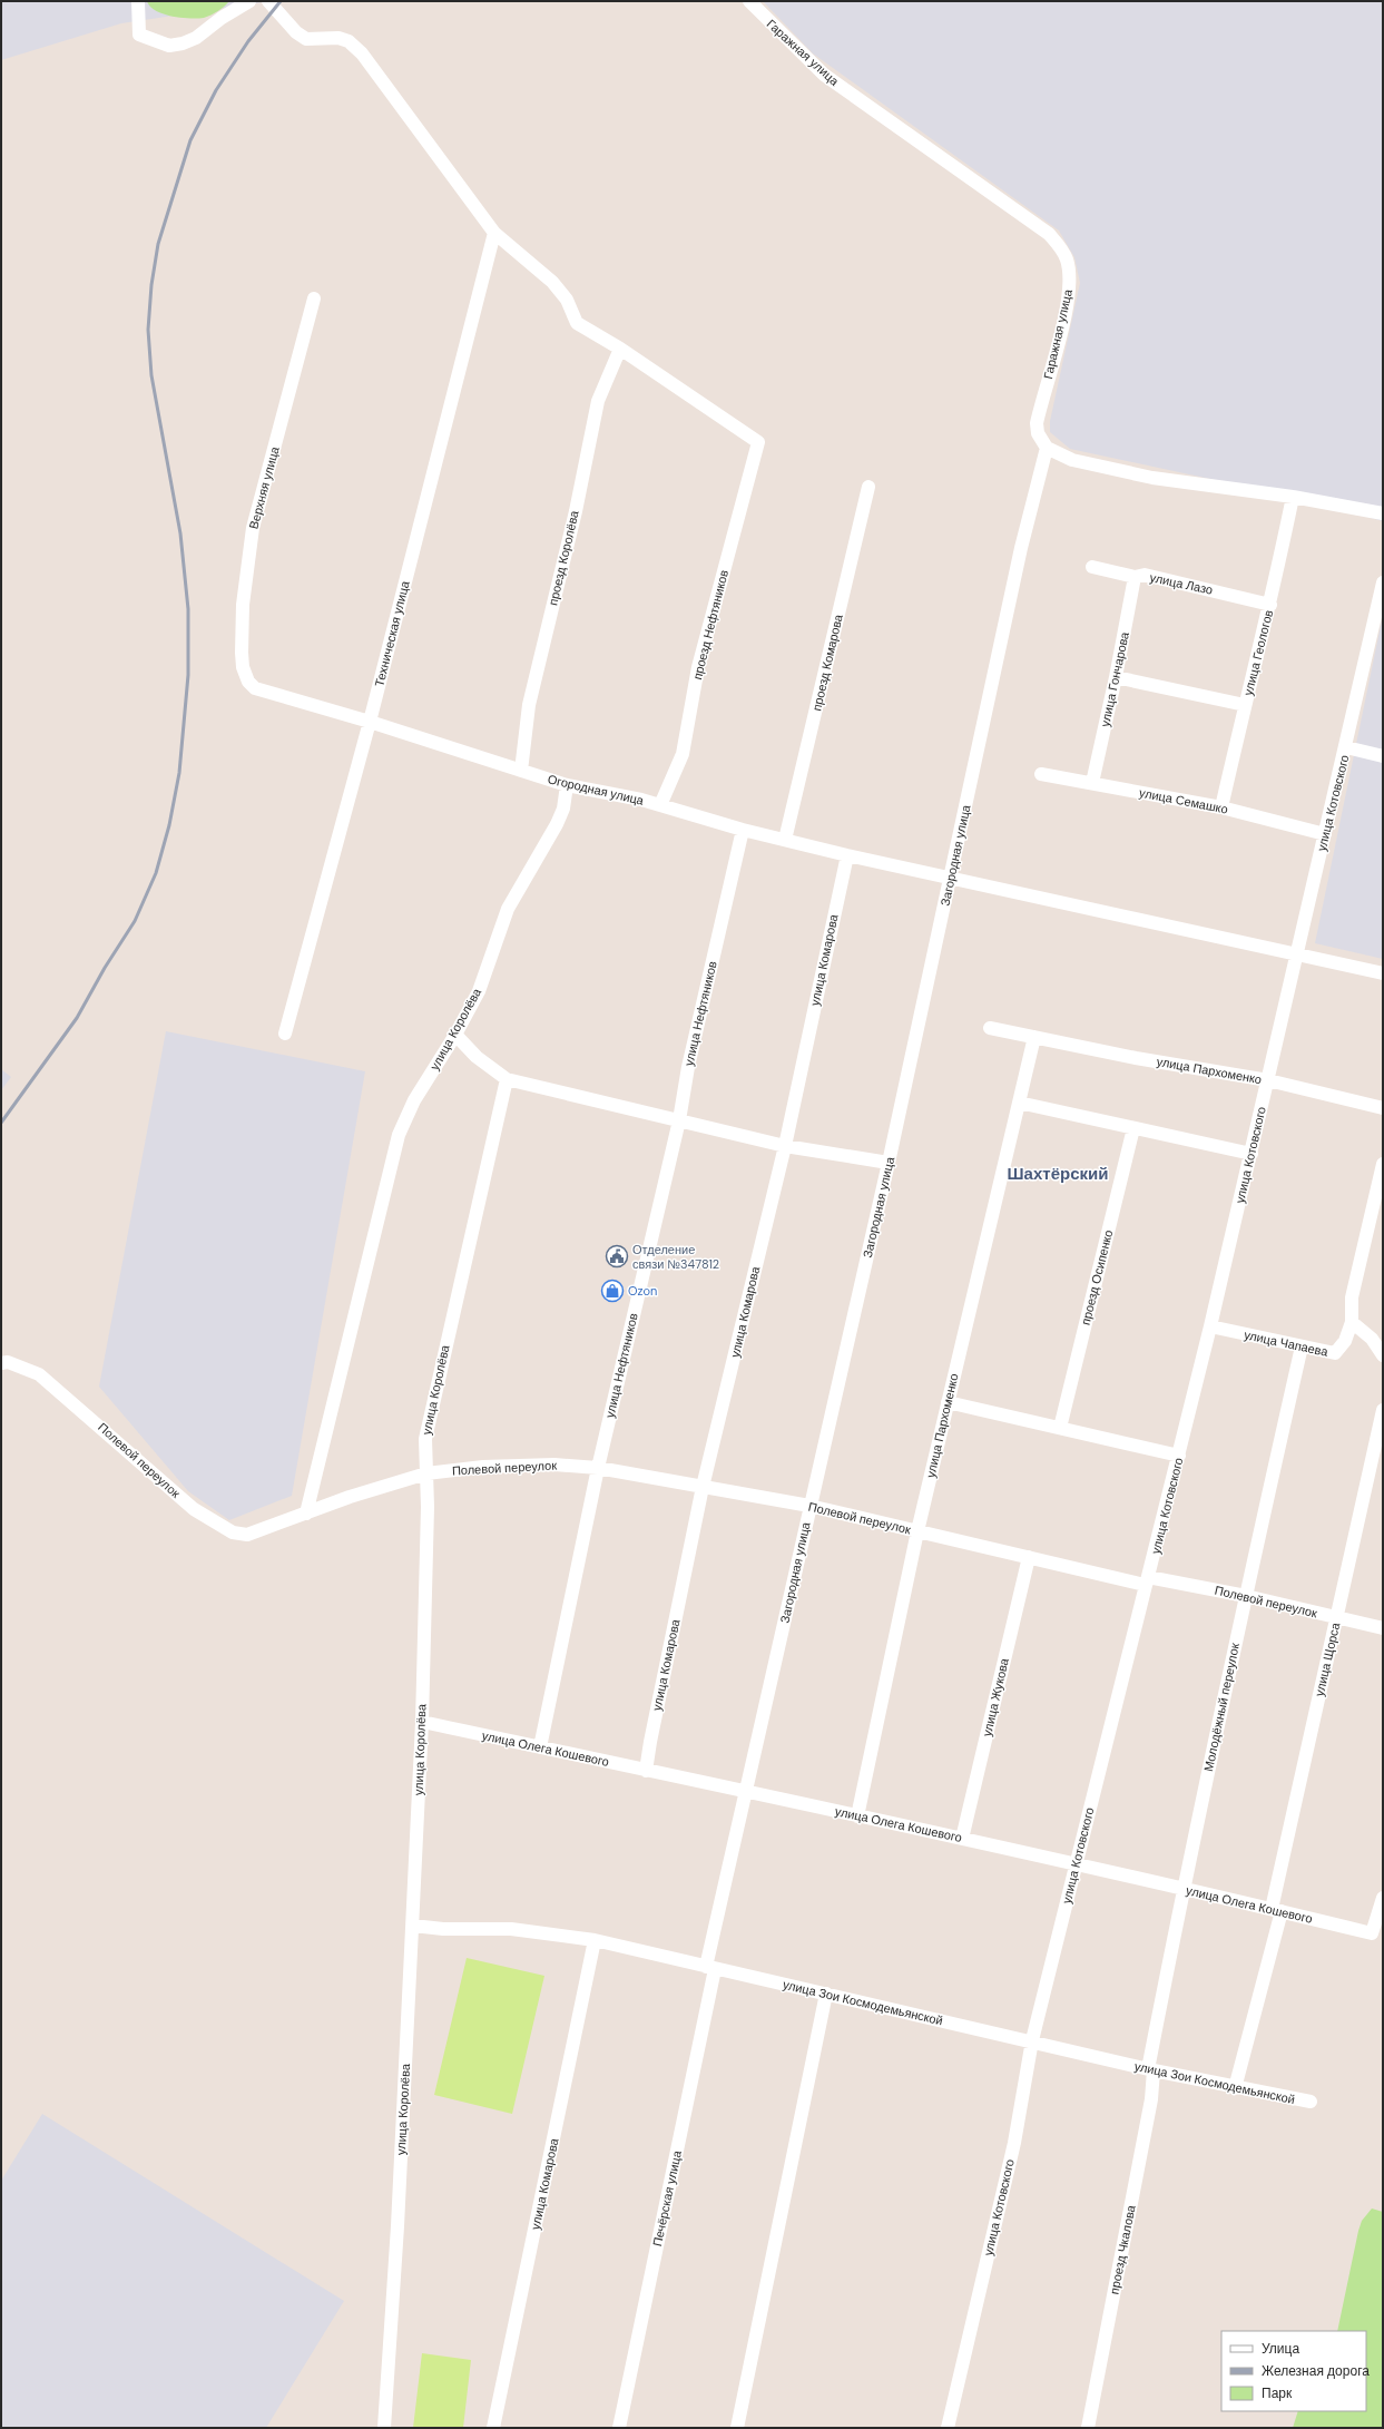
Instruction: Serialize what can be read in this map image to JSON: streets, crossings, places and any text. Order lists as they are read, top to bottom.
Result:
{
  "streets": {
    "street": [
      "Гаражная улица",
      "Верхняя улица",
      "проезд Королёва",
      "улица Лазо",
      "проезд Нефтяников",
      "Техническая улица",
      "улица Геологов",
      "проезд Комарова",
      "улица Гончарова",
      "Огородная улица",
      "улица Семашко",
      "улица Котовского",
      "Загородная улица",
      "улица Комарова",
      "улица Нефтяников",
      "улица Королёва",
      "улица Пархоменко",
      "проезд Осипенко",
      "улица Чапаева",
      "Полевой переулок",
      "улица Щорса",
      "улица Жукова",
      "Молодёжный переулок",
      "улица Олега Кошевого",
      "улица Зои Космодемьянской",
      "Печёрская улица",
      "проезд Чкалова"
    ]
  },
  "crossings": [
    ["Гаражная улица", "Загородная улица"],
    ["Верхняя улица", "Огородная улица"],
    ["проезд Королёва", "проезд Нефтяников"],
    ["проезд Королёва", "Огородная улица"],
    ["улица Лазо", "улица Геологов"],
    ["улица Лазо", "улица Гончарова"],
    ["проезд Нефтяников", "Огородная улица"],
    ["Техническая улица", "Огородная улица"],
    ["улица Геологов", "улица Семашко"],
    ["проезд Комарова", "Огородная улица"],
    ["улица Гончарова", "улица Семашко"],
    ["Огородная улица", "улица Котовского"],
    ["Огородная улица", "Загородная улица"],
    ["Огородная улица", "улица Комарова"],
    ["Огородная улица", "улица Нефтяников"],
    ["Огородная улица", "улица Королёва"],
    ["улица Семашко", "улица Котовского"],
    ["улица Котовского", "улица Пархоменко"],
    ["улица Котовского", "улица Чапаева"],
    ["улица Котовского", "Полевой переулок"],
    ["улица Котовского", "улица Олега Кошевого"],
    ["улица Котовского", "улица Зои Космодемьянской"],
    ["Загородная улица", "Полевой переулок"],
    ["Загородная улица", "улица Олега Кошевого"],
    ["Загородная улица", "улица Зои Космодемьянской"],
    ["Загородная улица", "Печёрская улица"],
    ["улица Комарова", "Полевой переулок"],
    ["улица Комарова", "улица Олега Кошевого"],
    ["улица Комарова", "улица Зои Космодемьянской"],
    ["улица Нефтяников", "Полевой переулок"],
    ["улица Нефтяников", "улица Олега Кошевого"],
    ["улица Королёва", "Полевой переулок"],
    ["улица Королёва", "улица Олега Кошевого"],
    ["улица Королёва", "улица Зои Космодемьянской"],
    ["улица Пархоменко", "Полевой переулок"],
    ["улица Пархоменко", "улица Олега Кошевого"],
    ["улица Чапаева", "Молодёжный переулок"],
    ["Полевой переулок", "улица Щорса"],
    ["Полевой переулок", "улица Жукова"],
    ["Полевой переулок", "Молодёжный переулок"],
    ["улица Щорса", "улица Олега Кошевого"],
    ["улица Щорса", "улица Зои Космодемьянской"],
    ["улица Жукова", "улица Олега Кошевого"],
    ["Молодёжный переулок", "улица Олега Кошевого"],
    ["Молодёжный переулок", "улица Зои Космодемьянской"],
    ["Молодёжный переулок", "проезд Чкалова"],
    ["улица Зои Космодемьянской", "Печёрская улица"],
    ["улица Зои Космодемьянской", "проезд Чкалова"]
  ],
  "districts": ["Шахтёрский"],
  "places": {
    "public building": ["Отделение связи №347812"],
    "shop": ["Ozon"]
  },
  "legend": ["Улица", "Железная дорога", "Парк"]
}
